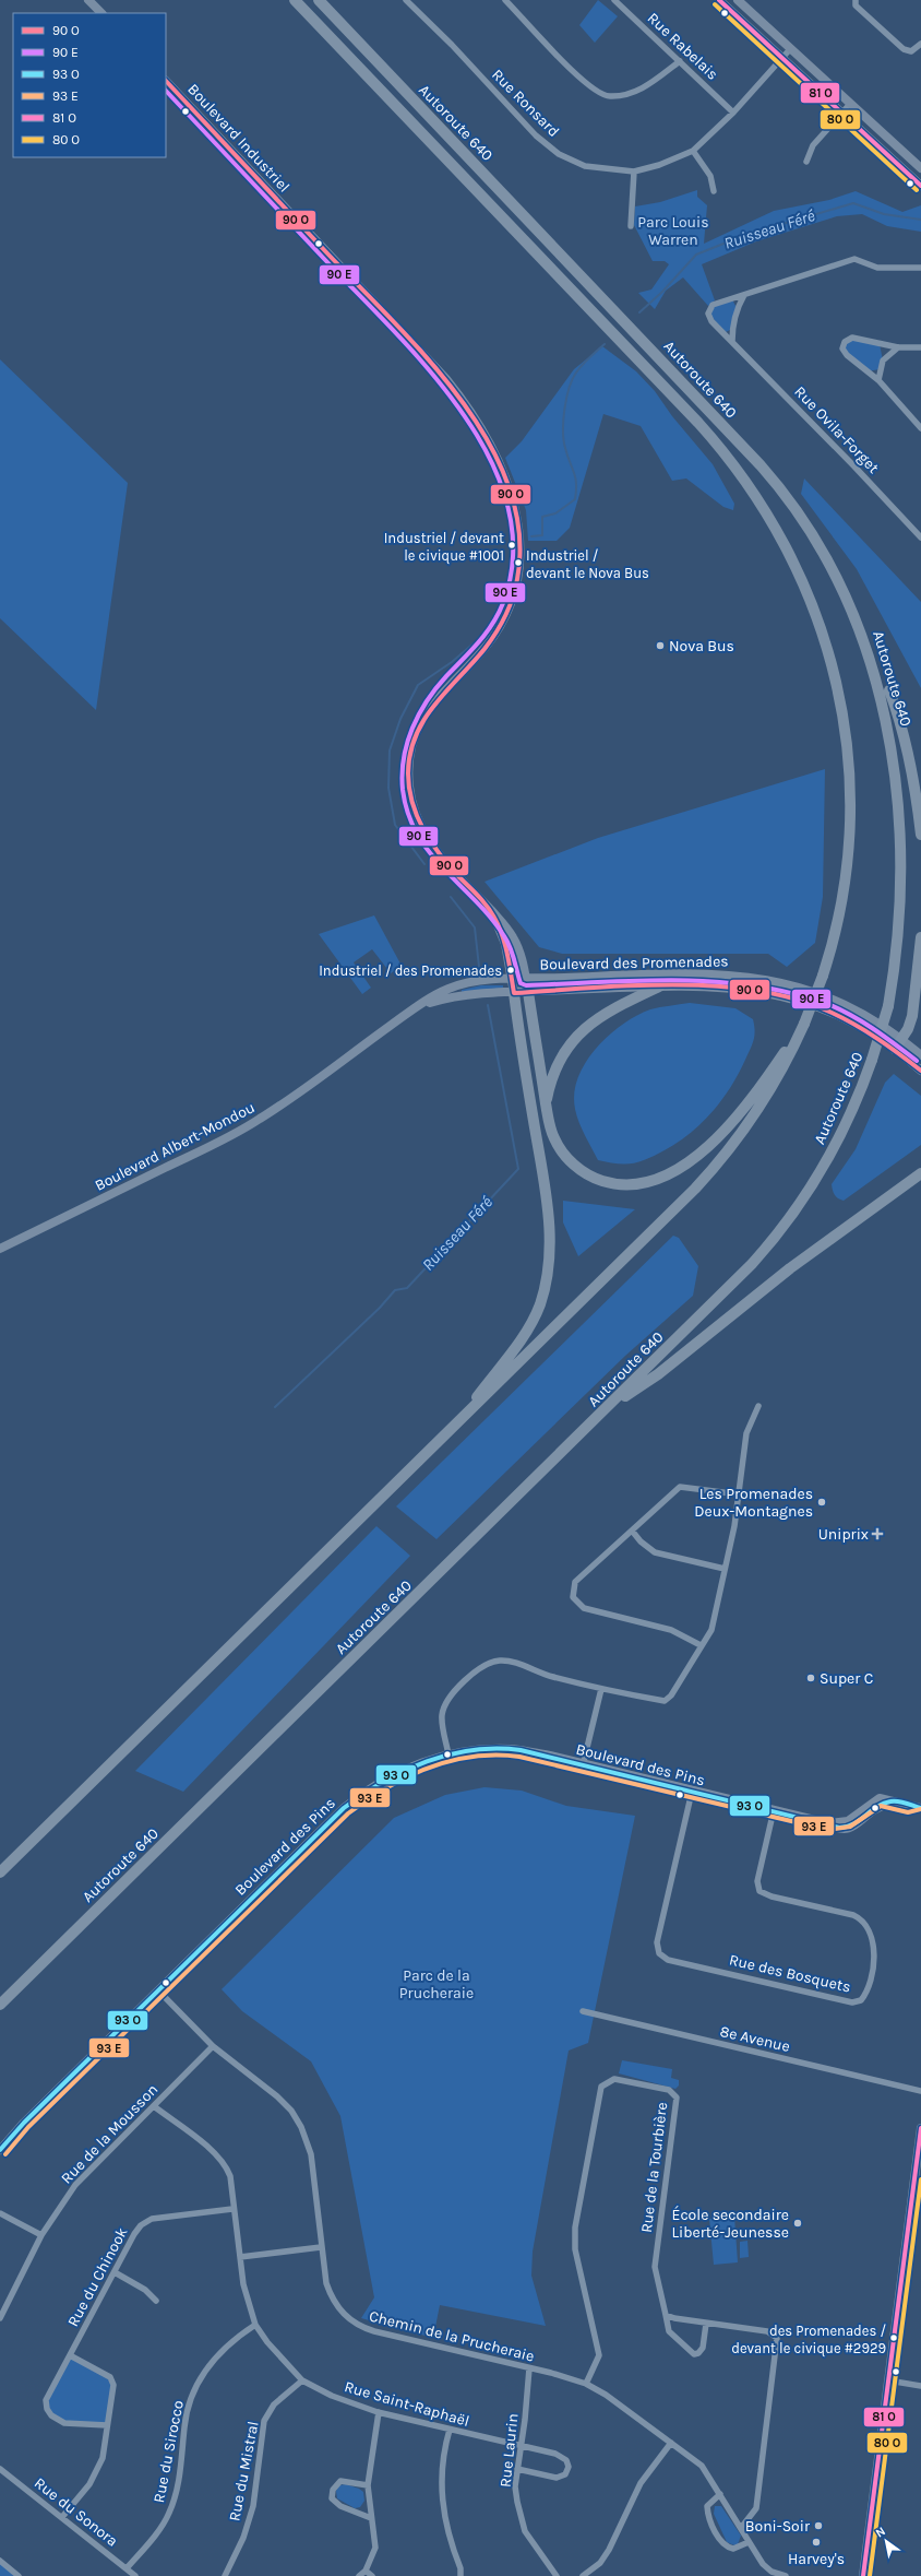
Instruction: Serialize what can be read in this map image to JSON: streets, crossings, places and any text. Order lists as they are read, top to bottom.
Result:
{
  "streets": {
    "highway": ["Autoroute 640"],
    "street": [
      "Rue Rabelais",
      "Rue Ronsard",
      "Boulevard Industriel",
      "Rue Ovila-Forget",
      "Boulevard des Promenades",
      "Boulevard Albert-Mondou",
      "Boulevard des Pins",
      "Rue des Bosquets",
      "8e Avenue",
      "Rue de la Mousson",
      "Rue de la Tourbière",
      "Rue du Chinook",
      "Chemin de la Prucheraie",
      "Rue Saint-Raphaël",
      "Rue Laurin",
      "Rue du Sirocco",
      "Rue du Mistral",
      "Rue du Sonora"
    ]
  },
  "crossings": [
    ["Rue Rabelais", "Rue Ronsard"],
    ["Boulevard Industriel", "Boulevard des Promenades"],
    ["Boulevard Industriel", "Boulevard Albert-Mondou"],
    ["Boulevard des Promenades", "Boulevard Albert-Mondou"],
    ["Boulevard des Pins", "Rue des Bosquets"],
    ["Boulevard des Pins", "Chemin de la Prucheraie"],
    ["Rue de la Mousson", "Chemin de la Prucheraie"],
    ["Rue de la Mousson", "Rue Saint-Raphaël"],
    ["Rue de la Tourbière", "Chemin de la Prucheraie"],
    ["Rue du Chinook", "Rue Saint-Raphaël"],
    ["Chemin de la Prucheraie", "Rue Laurin"],
    ["Rue Saint-Raphaël", "Rue Laurin"],
    ["Rue Saint-Raphaël", "Rue du Sirocco"],
    ["Rue Saint-Raphaël", "Rue du Mistral"],
    ["Rue du Sirocco", "Rue du Sonora"]
  ],
  "water": ["Ruisseau Féré"],
  "parks": ["Parc Louis Warren", "Parc de la Prucheraie"],
  "places": {
    "other": [
      "Industriel / devant le civique #1001",
      "Industriel / devant le Nova Bus",
      "Nova Bus",
      "Industriel / des Promenades",
      "Les Promenades Deux-Montagnes",
      "Super C",
      "École secondaire Liberté-Jeunesse",
      "des Promenades / devant le civique #2929",
      "Boni-Soir",
      "Harvey's"
    ],
    "health": ["Uniprix"]
  },
  "legend": [
    "90 O",
    "90 E",
    "93 O",
    "93 E",
    "81 O",
    "80 O"
  ],
  "north": "top left"
}
